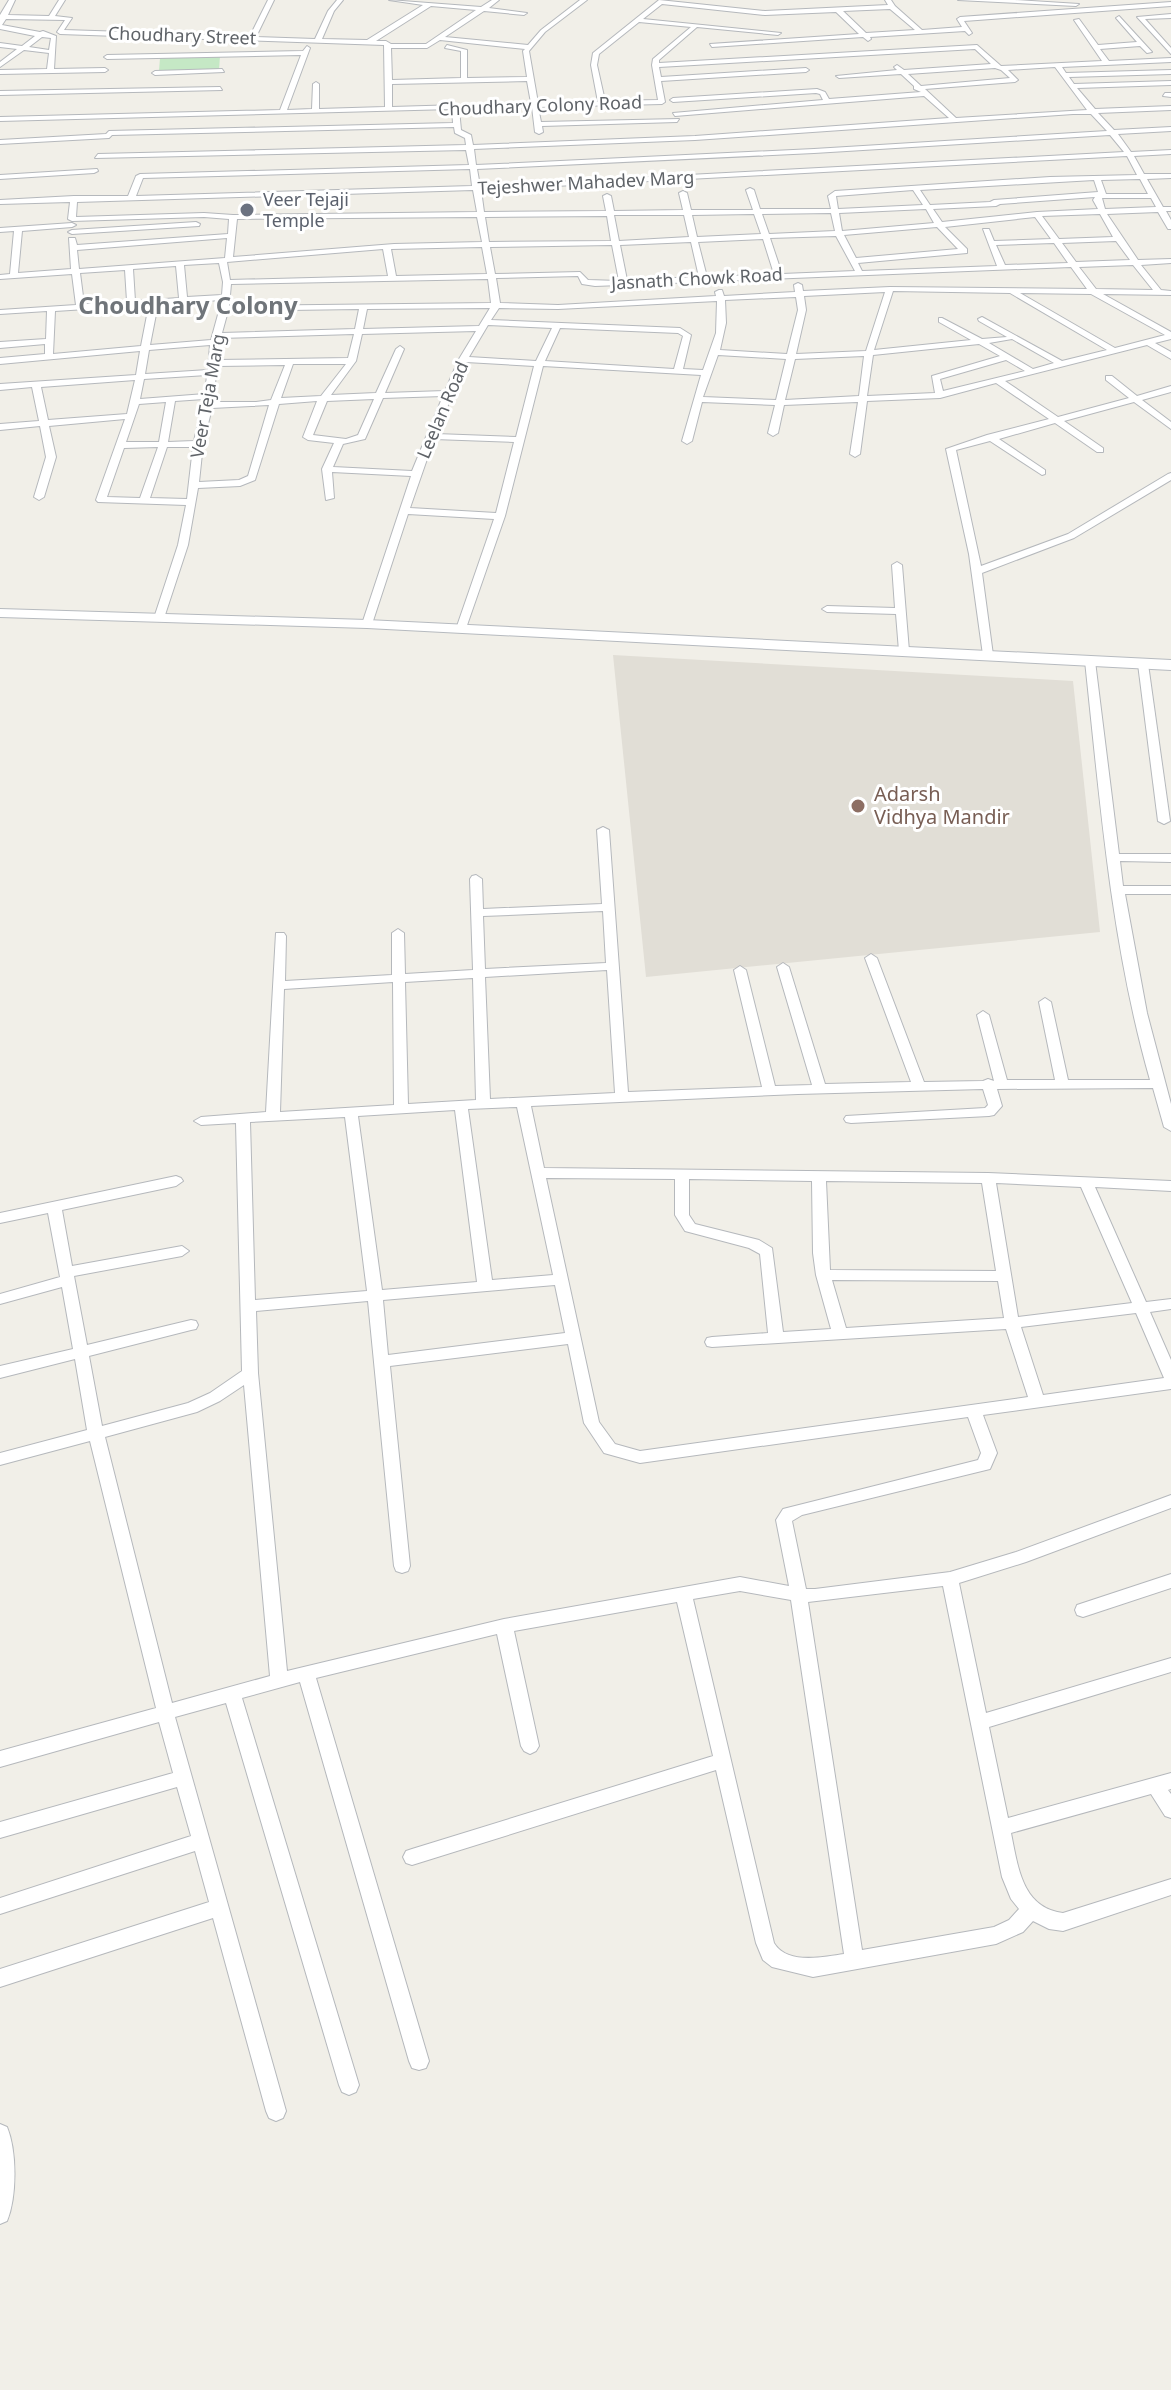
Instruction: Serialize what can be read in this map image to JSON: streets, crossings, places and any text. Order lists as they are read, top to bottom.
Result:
{
  "streets": {
    "street": [
      "Choudhary Street",
      "Choudhary Colony Road",
      "Tejeshwer Mahadev Marg",
      "Jasnath Chowk Road",
      "Veer Teja Marg",
      "Leelan Road"
    ]
  },
  "crossings": [
    ["Jasnath Chowk Road", "Veer Teja Marg"]
  ],
  "districts": ["Choudhary Colony"],
  "places": ["Veer Tejaji Temple", "Adarsh Vidhya Mandir"]
}
